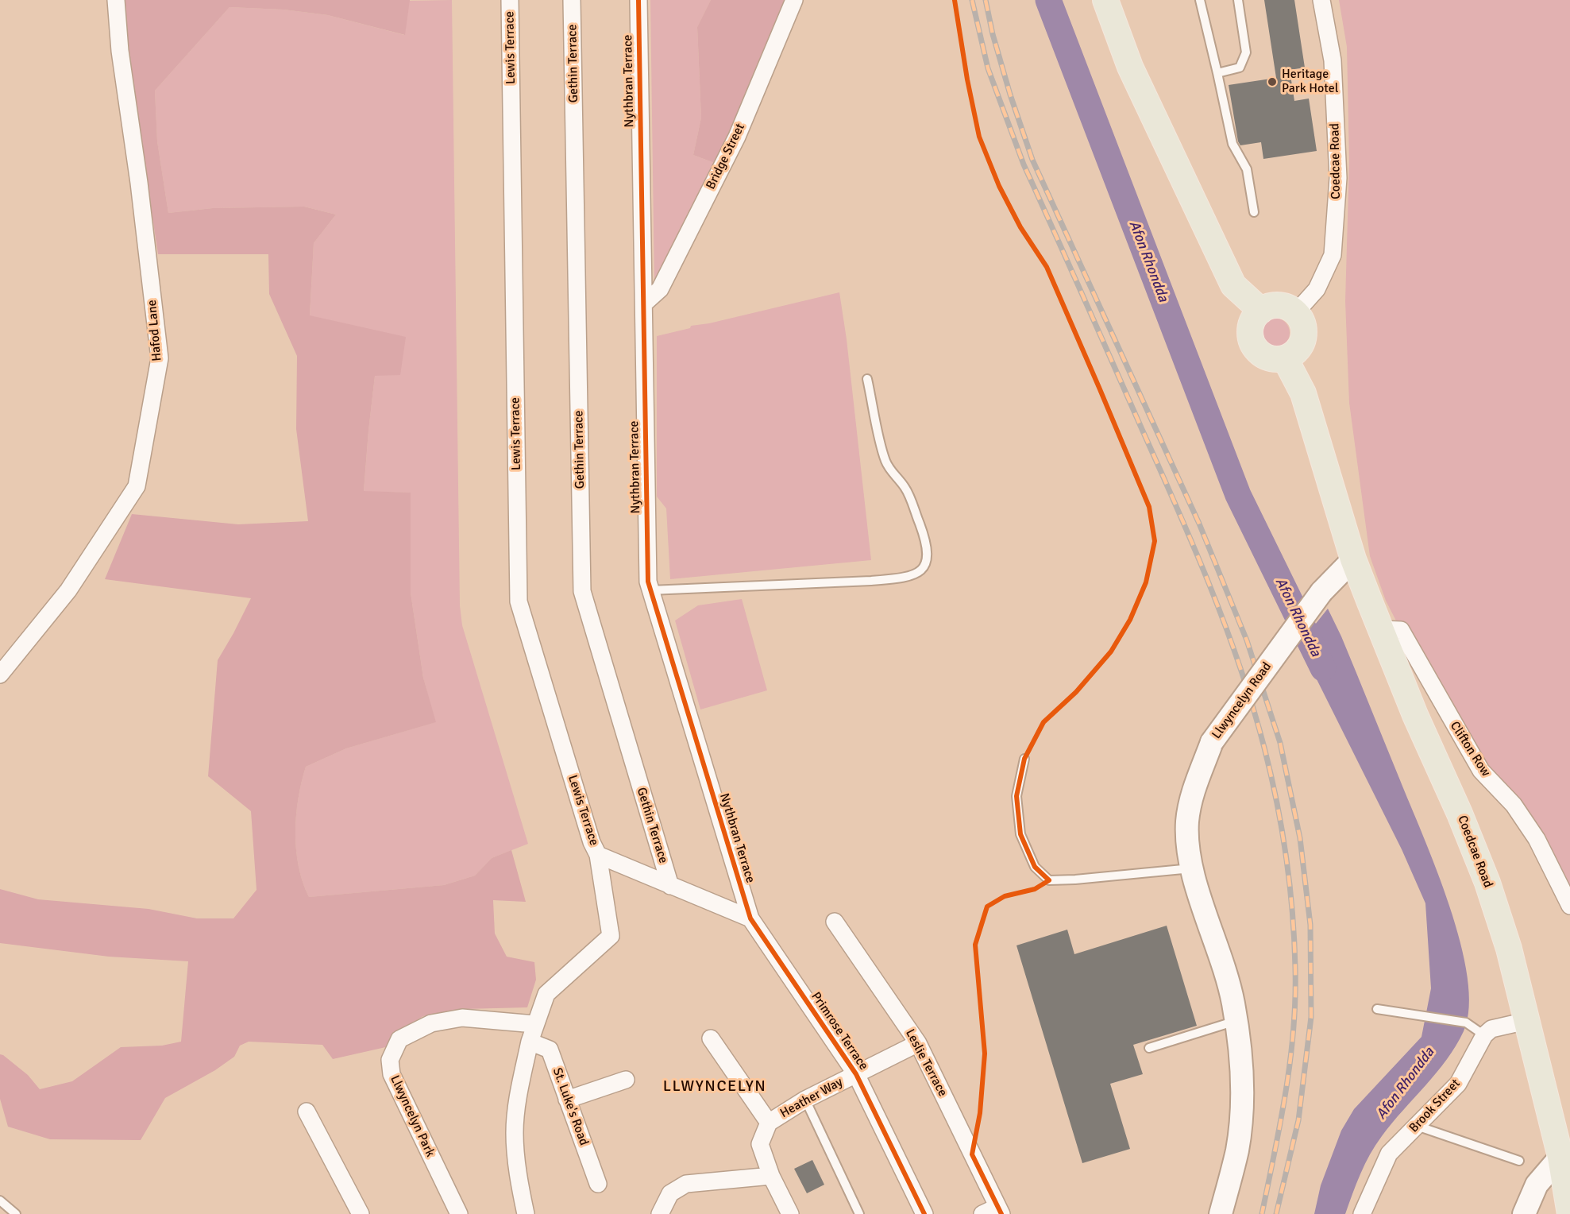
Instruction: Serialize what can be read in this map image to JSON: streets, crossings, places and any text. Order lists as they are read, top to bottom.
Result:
{
  "streets": {
    "main road": ["Coedcae Road", "Llwyncelyn Road"],
    "street": [
      "Lewis Terrace",
      "Gethin Terrace",
      "Nythbran Terrace",
      "Bridge Street",
      "Hafod Lane",
      "Clifton Row",
      "Primrose Terrace",
      "Leslie Terrace",
      "Heather Way",
      "Brook Street",
      "St. Luke's Road",
      "Llwyncelyn Park"
    ]
  },
  "crossings": [
    ["Nythbran Terrace", "Bridge Street"],
    ["Nythbran Terrace", "Primrose Terrace"],
    ["Coedcae Road", "Llwyncelyn Road"],
    ["Coedcae Road", "Clifton Row"],
    ["Primrose Terrace", "Heather Way"],
    ["Leslie Terrace", "Heather Way"]
  ],
  "districts": ["LLWYNCELYN"],
  "water": ["Afon Rhondda"],
  "places": ["Heritage Park Hotel"]
}
